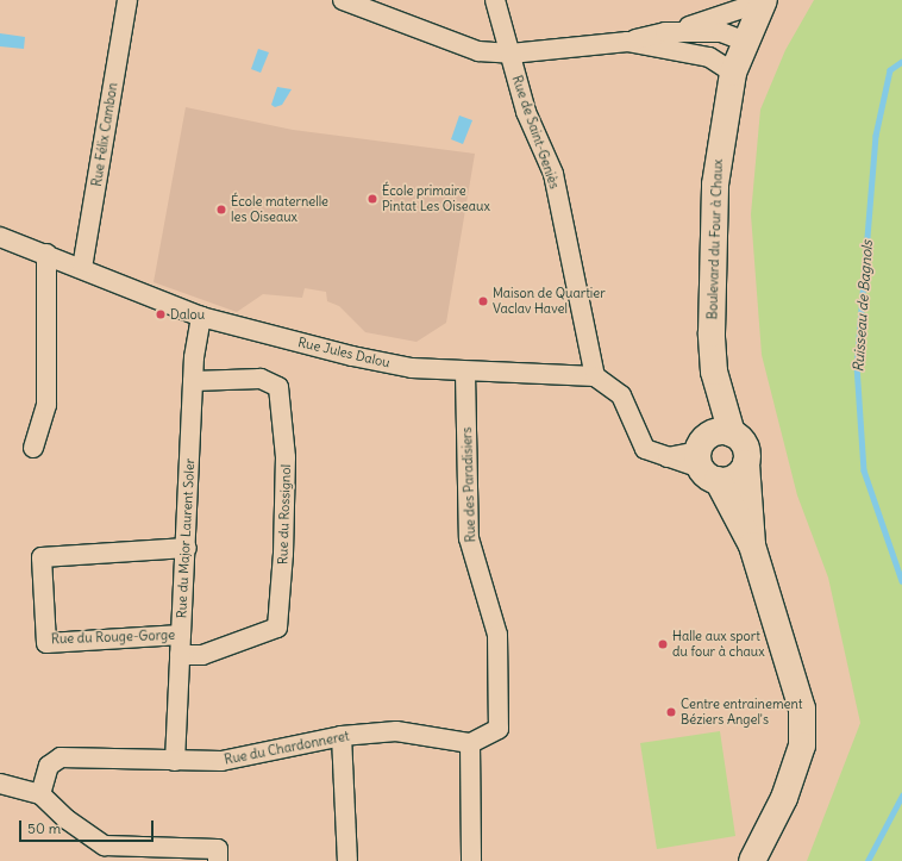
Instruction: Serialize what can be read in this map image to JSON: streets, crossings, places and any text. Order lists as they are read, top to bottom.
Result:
{
  "streets": {
    "street": [
      "Rue de Saint-Geniès",
      "Rue Félix Cambon",
      "Boulevard du Four à Chaux",
      "Rue Jules Dalou",
      "Rue des Paradisiers",
      "Rue du Rossignol",
      "Rue du Major Laurent Soler",
      "Rue du Rouge-Gorge",
      "Rue du Chardonneret"
    ]
  },
  "crossings": [
    ["Rue de Saint-Geniès", "Rue Jules Dalou"],
    ["Rue Félix Cambon", "Rue Jules Dalou"],
    ["Rue Jules Dalou", "Rue des Paradisiers"],
    ["Rue Jules Dalou", "Rue du Major Laurent Soler"],
    ["Rue des Paradisiers", "Rue du Chardonneret"],
    ["Rue du Rossignol", "Rue du Major Laurent Soler"],
    ["Rue du Major Laurent Soler", "Rue du Rouge-Gorge"],
    ["Rue du Major Laurent Soler", "Rue du Chardonneret"]
  ],
  "water": ["Ruisseau de Bagnols"],
  "places": [
    "École primaire Pintat Les Oiseaux",
    "École maternelle les Oiseaux",
    "Maison de Quartier Vaclav Havel",
    "Dalou",
    "Halle aux sport du four à chaux",
    "Centre entrainement Béziers Angel's"
  ],
  "scale_bar": "50 m"
}
